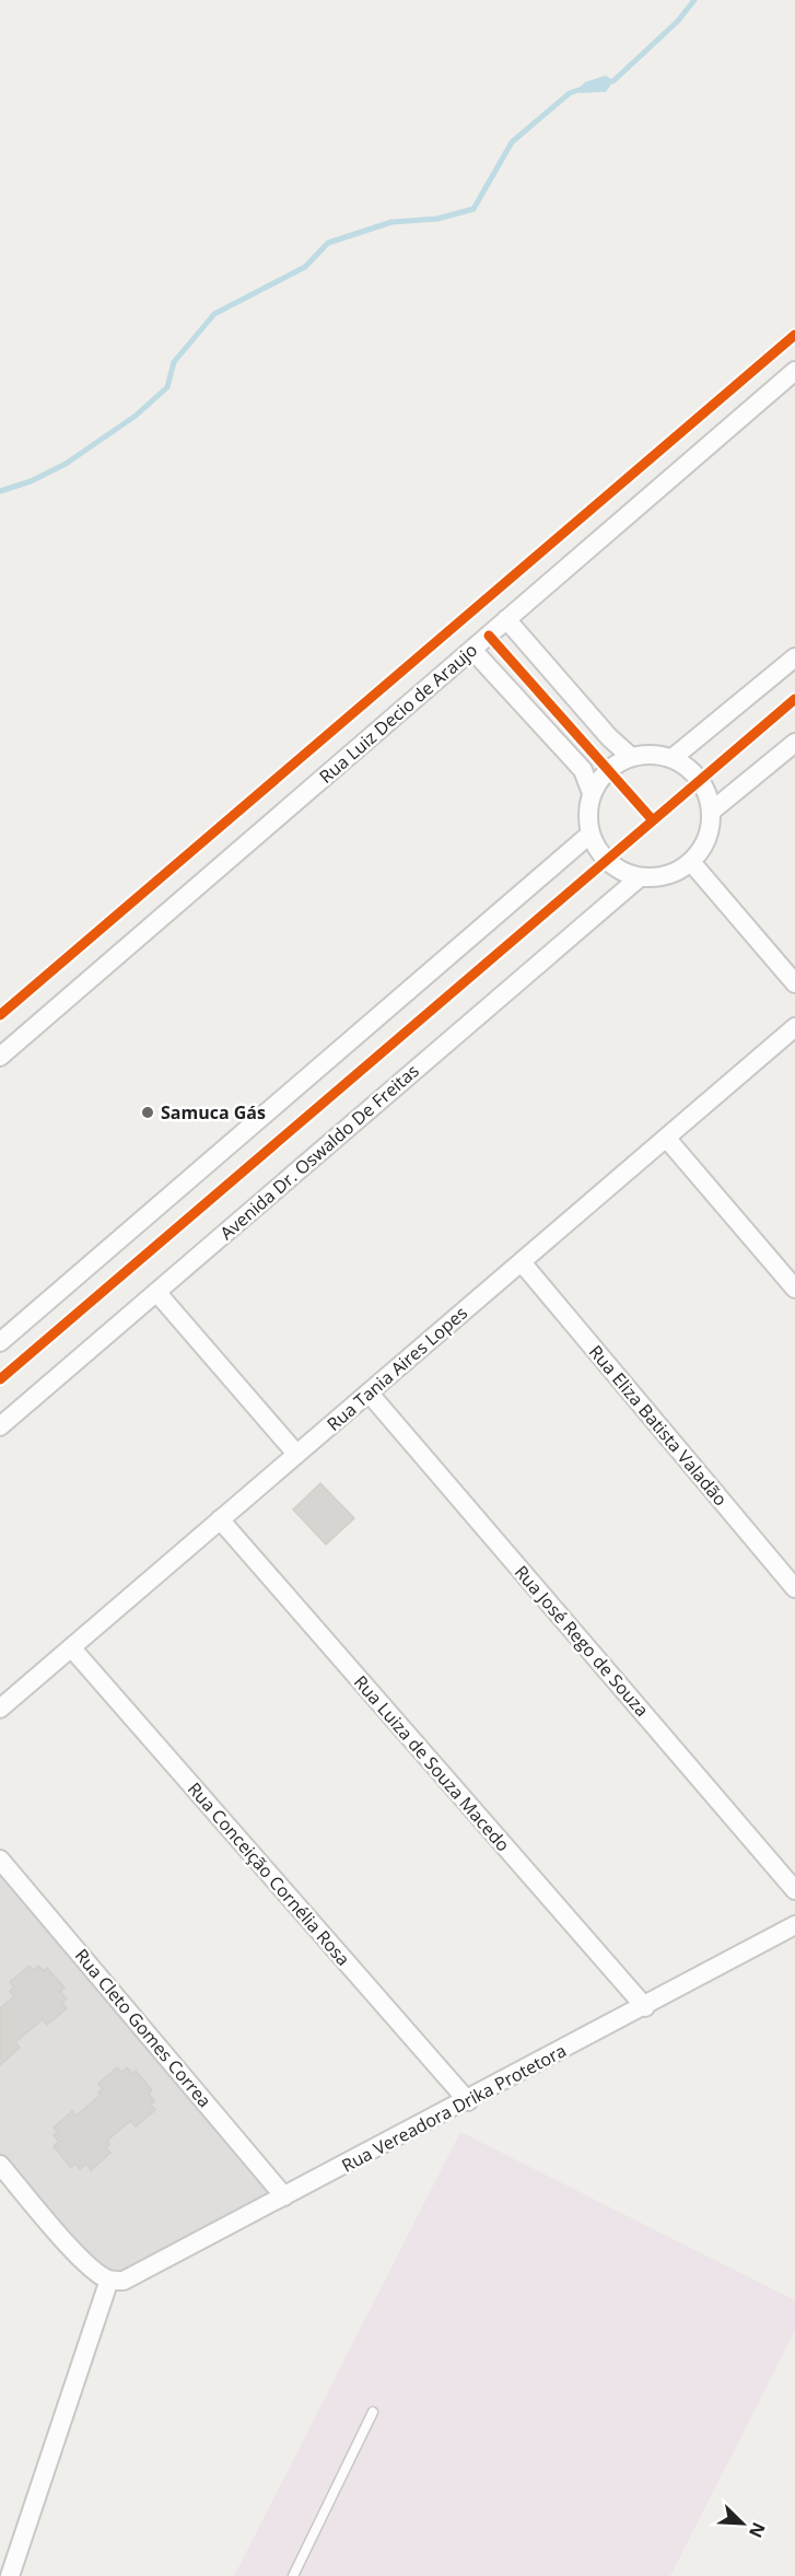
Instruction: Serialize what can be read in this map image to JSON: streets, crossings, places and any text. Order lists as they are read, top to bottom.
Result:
{
  "streets": {
    "street": [
      "Rua Luiz Decio de Araujo",
      "Avenida Dr. Oswaldo De Freitas",
      "Rua Tania Aires Lopes",
      "Rua Eliza Batista Valadão",
      "Rua José Rego de Souza",
      "Rua Luiza de Souza Macedo",
      "Rua Conceição Cornélia Rosa",
      "Rua Cleto Gomes Correa",
      "Rua Vereadora Drika Protetora"
    ]
  },
  "crossings": [
    ["Rua Tania Aires Lopes", "Rua Eliza Batista Valadão"],
    ["Rua Tania Aires Lopes", "Rua José Rego de Souza"],
    ["Rua Tania Aires Lopes", "Rua Luiza de Souza Macedo"],
    ["Rua Tania Aires Lopes", "Rua Conceição Cornélia Rosa"],
    ["Rua Luiza de Souza Macedo", "Rua Vereadora Drika Protetora"],
    ["Rua Conceição Cornélia Rosa", "Rua Vereadora Drika Protetora"],
    ["Rua Cleto Gomes Correa", "Rua Vereadora Drika Protetora"]
  ],
  "places": ["Samuca Gás"],
  "north": "bottom right"
}
